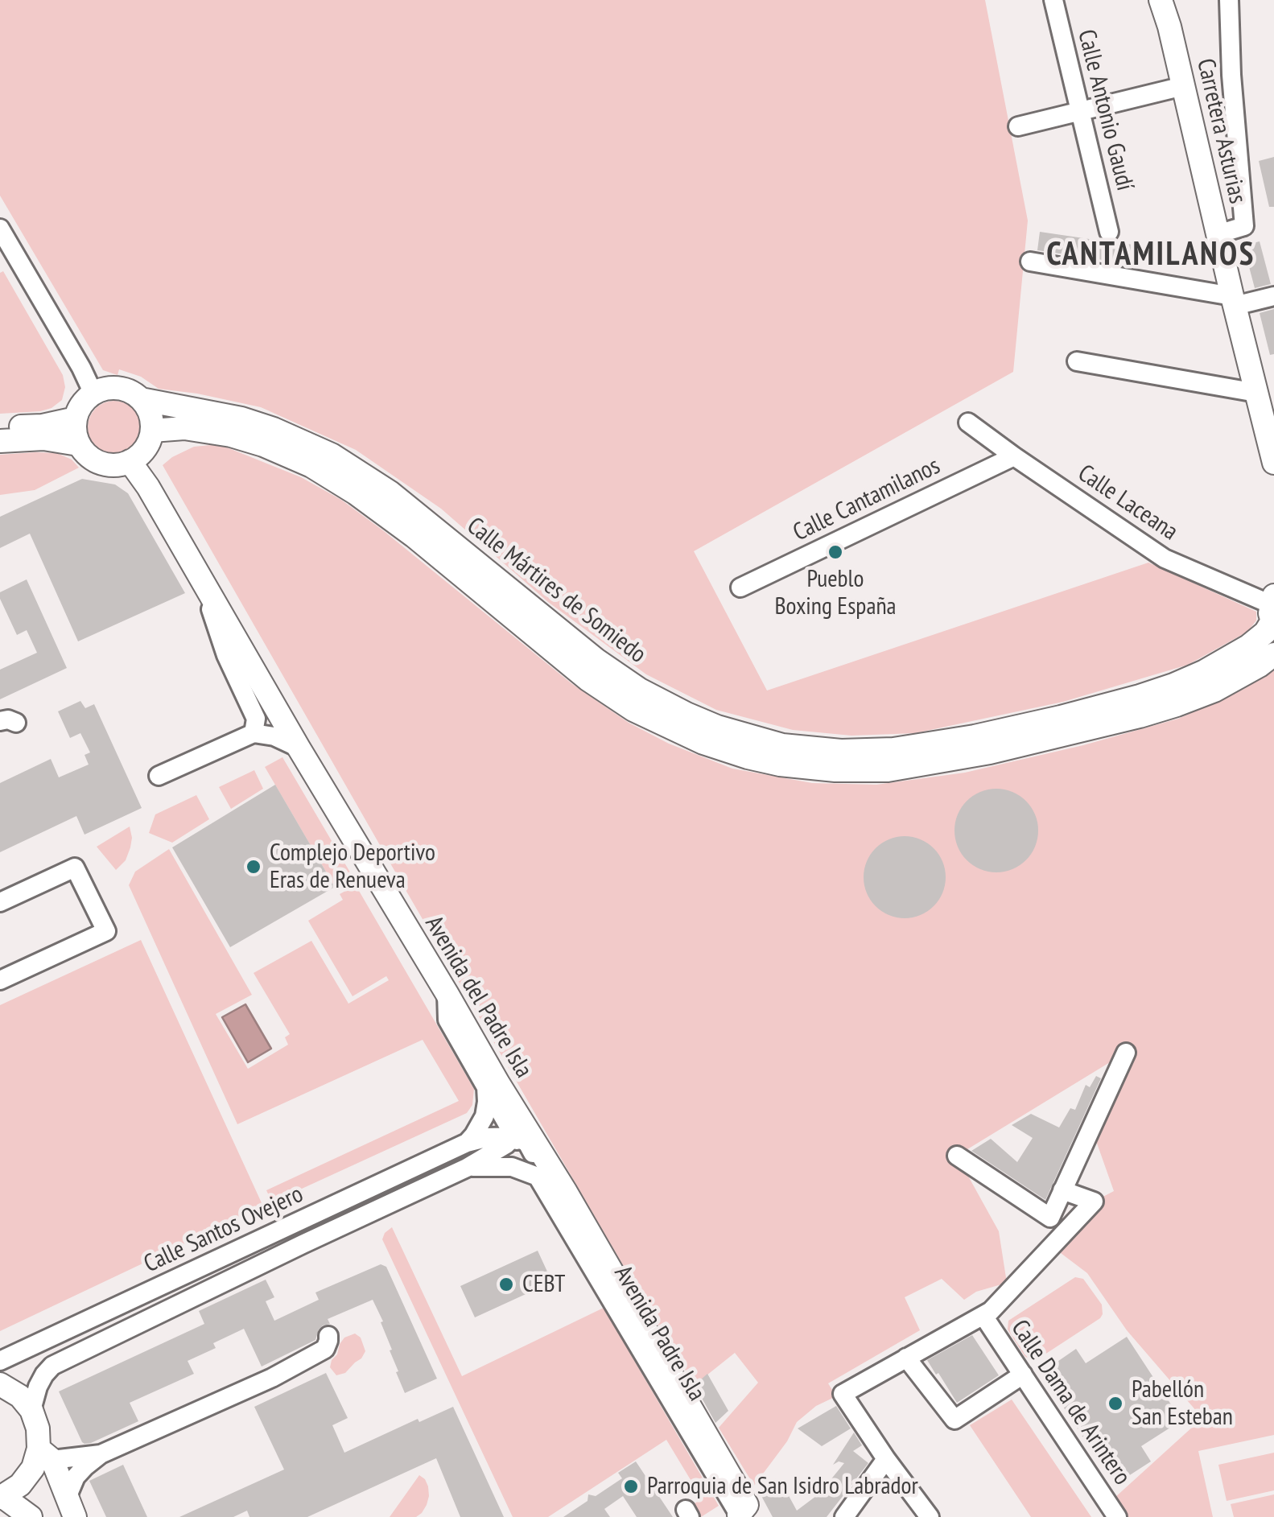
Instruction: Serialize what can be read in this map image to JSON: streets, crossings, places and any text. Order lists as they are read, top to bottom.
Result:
{
  "streets": {
    "main road": ["Carretera Asturias", "Calle Mártires de Somiedo", "Avenida del Padre Isla"],
    "street": [
      "Calle Antonio Gaudí",
      "Calle Cantamilanos",
      "Calle Laceana",
      "Calle Santos Ovejero",
      "Avenida Padre Isla",
      "Calle Dama de Arintero"
    ]
  },
  "crossings": [
    ["Calle Cantamilanos", "Calle Laceana"],
    ["Calle Laceana", "Calle Mártires de Somiedo"],
    ["Calle Mártires de Somiedo", "Avenida del Padre Isla"],
    ["Avenida del Padre Isla", "Avenida Padre Isla"],
    ["Calle Santos Ovejero", "Avenida Padre Isla"]
  ],
  "districts": ["CANTAMILANOS"],
  "places": [
    "Pueblo Boxing España",
    "Complejo Deportivo Eras de Renueva",
    "CEBT",
    "Pabellón San Esteban",
    "Parroquia de San Isidro Labrador"
  ]
}
